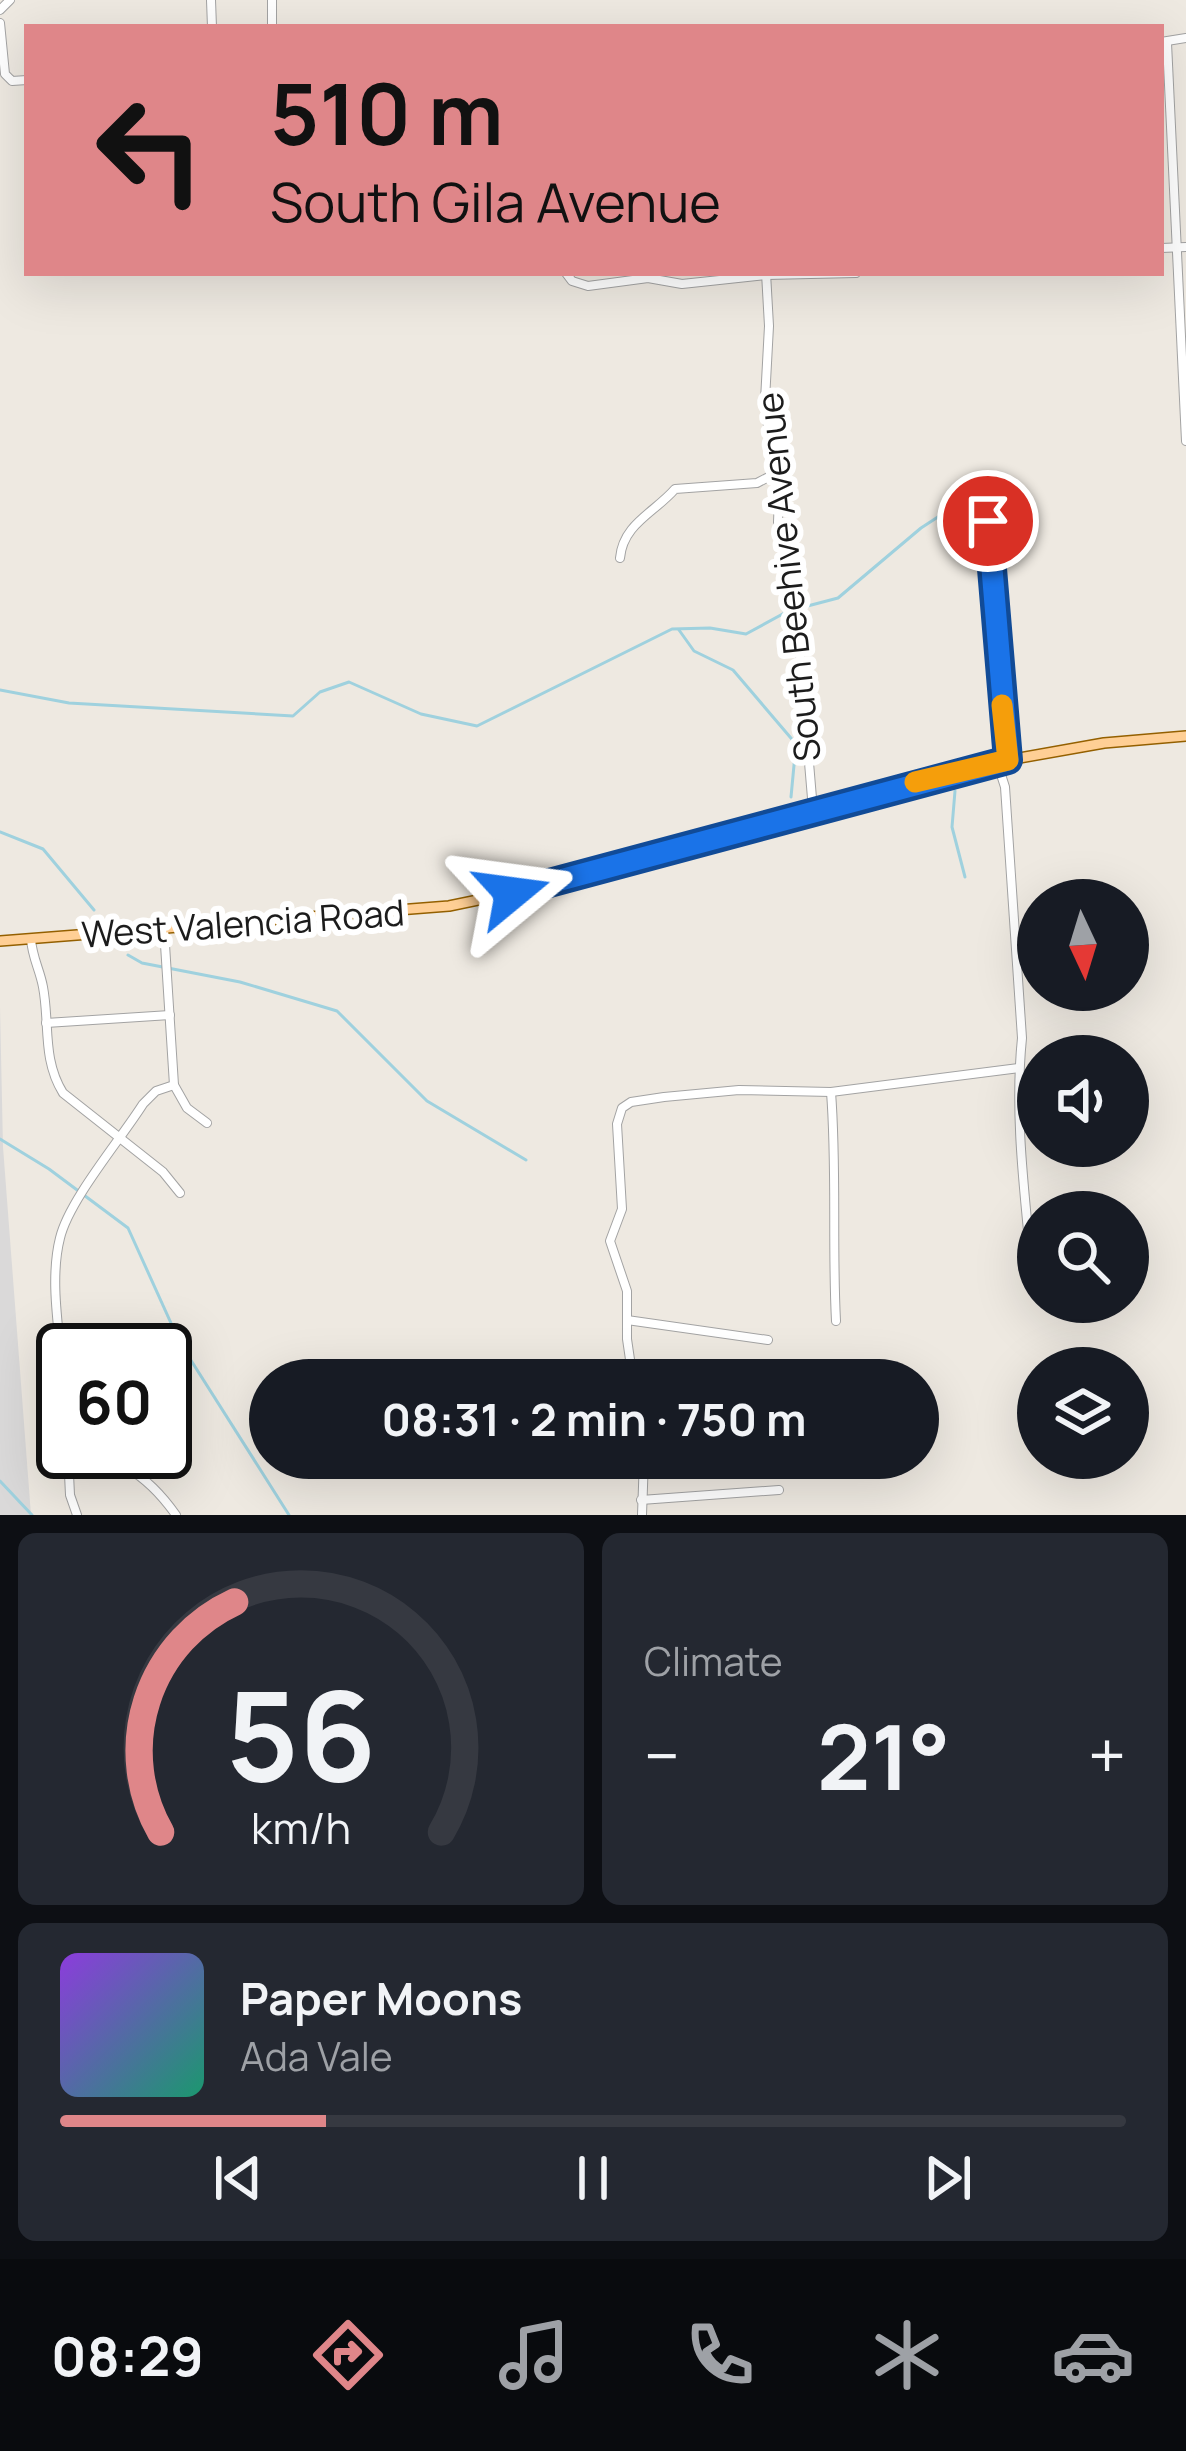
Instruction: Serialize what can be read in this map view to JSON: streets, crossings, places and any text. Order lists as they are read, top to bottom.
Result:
{
  "streets": {
    "main road": ["West Valencia Road"],
    "street": ["South Beehive Avenue"]
  },
  "crossings": [
    ["South Beehive Avenue", "West Valencia Road"]
  ],
  "north": "bottom",
  "page": {
    "turn": ["510 m", "South Gila Avenue"],
    "limit": "60",
    "trip": "08:31 · 2 min · 750 m",
    "tile": "Climate",
    "heat": ["−", "21°", "+"],
    "song": ["Paper Moons", "Ada Vale"],
    "tabs": "08:29",
    "gauge": ["56", "km/h"]
  }
}
